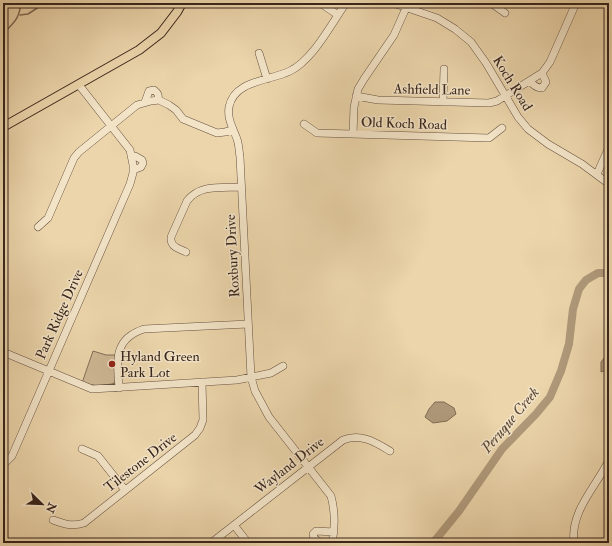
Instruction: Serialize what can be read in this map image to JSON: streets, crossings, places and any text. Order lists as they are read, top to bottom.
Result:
{
  "streets": {
    "street": [
      "Koch Road",
      "Ashfield Lane",
      "Old Koch Road",
      "Roxbury Drive",
      "Park Ridge Drive",
      "Tilestone Drive",
      "Wayland Drive"
    ]
  },
  "crossings": [
    ["Koch Road", "Ashfield Lane"],
    ["Roxbury Drive", "Wayland Drive"]
  ],
  "water": ["Peruque Creek"],
  "places": ["Hyland Green Park Lot"],
  "north": "bottom right"
}
